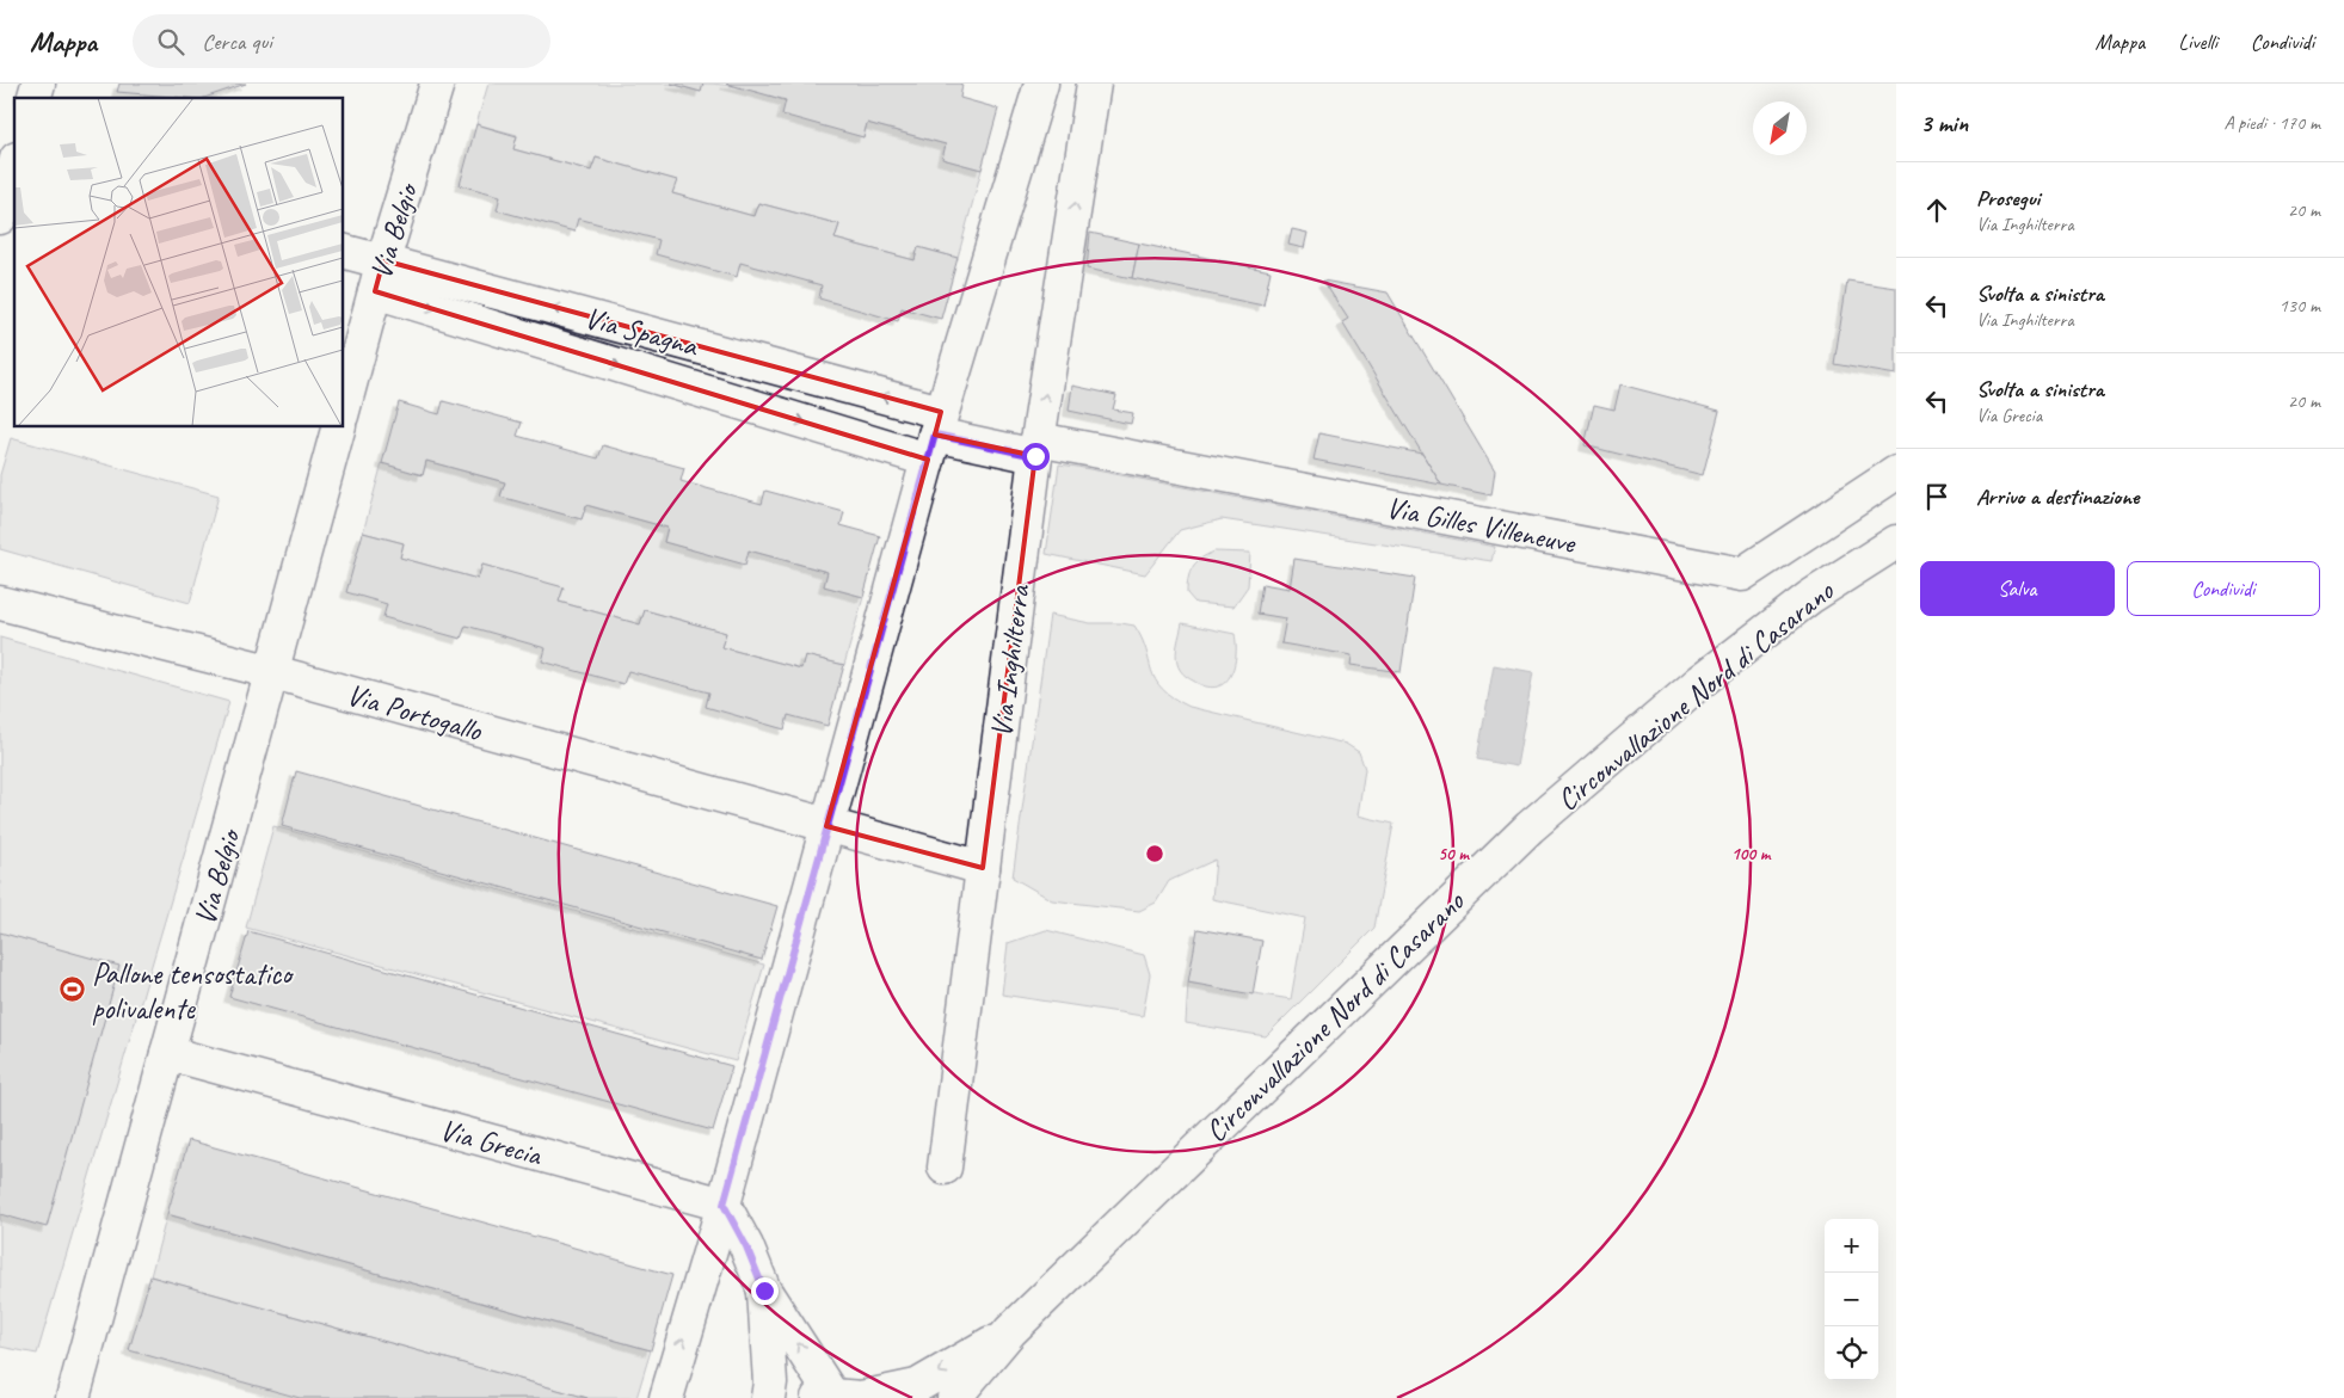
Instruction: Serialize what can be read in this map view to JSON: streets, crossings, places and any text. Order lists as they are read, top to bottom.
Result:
{
  "streets": {
    "street": [
      "Via Belgio",
      "Via Spagna",
      "Via Gilles Villeneuve",
      "Via Inghilterra",
      "Circonvallazione Nord di Casarano",
      "Via Portogallo",
      "Via Grecia"
    ]
  },
  "crossings": [
    ["Via Belgio", "Via Spagna"],
    ["Via Belgio", "Via Portogallo"],
    ["Via Belgio", "Via Grecia"],
    ["Via Gilles Villeneuve", "Via Inghilterra"]
  ],
  "places": {
    "sports": ["Pallone tensostatico polivalente"]
  },
  "north": "bottom left",
  "page": {
    "header": "Mappa",
    "search": "Cerca qui",
    "nav": ["Mappa", "Livelli", "Condividi"],
    "heading": ["3 min", "A piedi · 170 m"],
    "list": [
      ["Prosegui", "Via Inghilterra", "20 m"],
      ["Svolta a sinistra", "Via Inghilterra", "130 m"],
      ["Svolta a sinistra", "Via Grecia", "20 m"],
      "Arrivo a destinazione"
    ],
    "buttons": ["Salva", "Condividi"],
    "map_buttons": ["+", "−"]
  },
  "rings": ["50 m", "100 m"]
}
